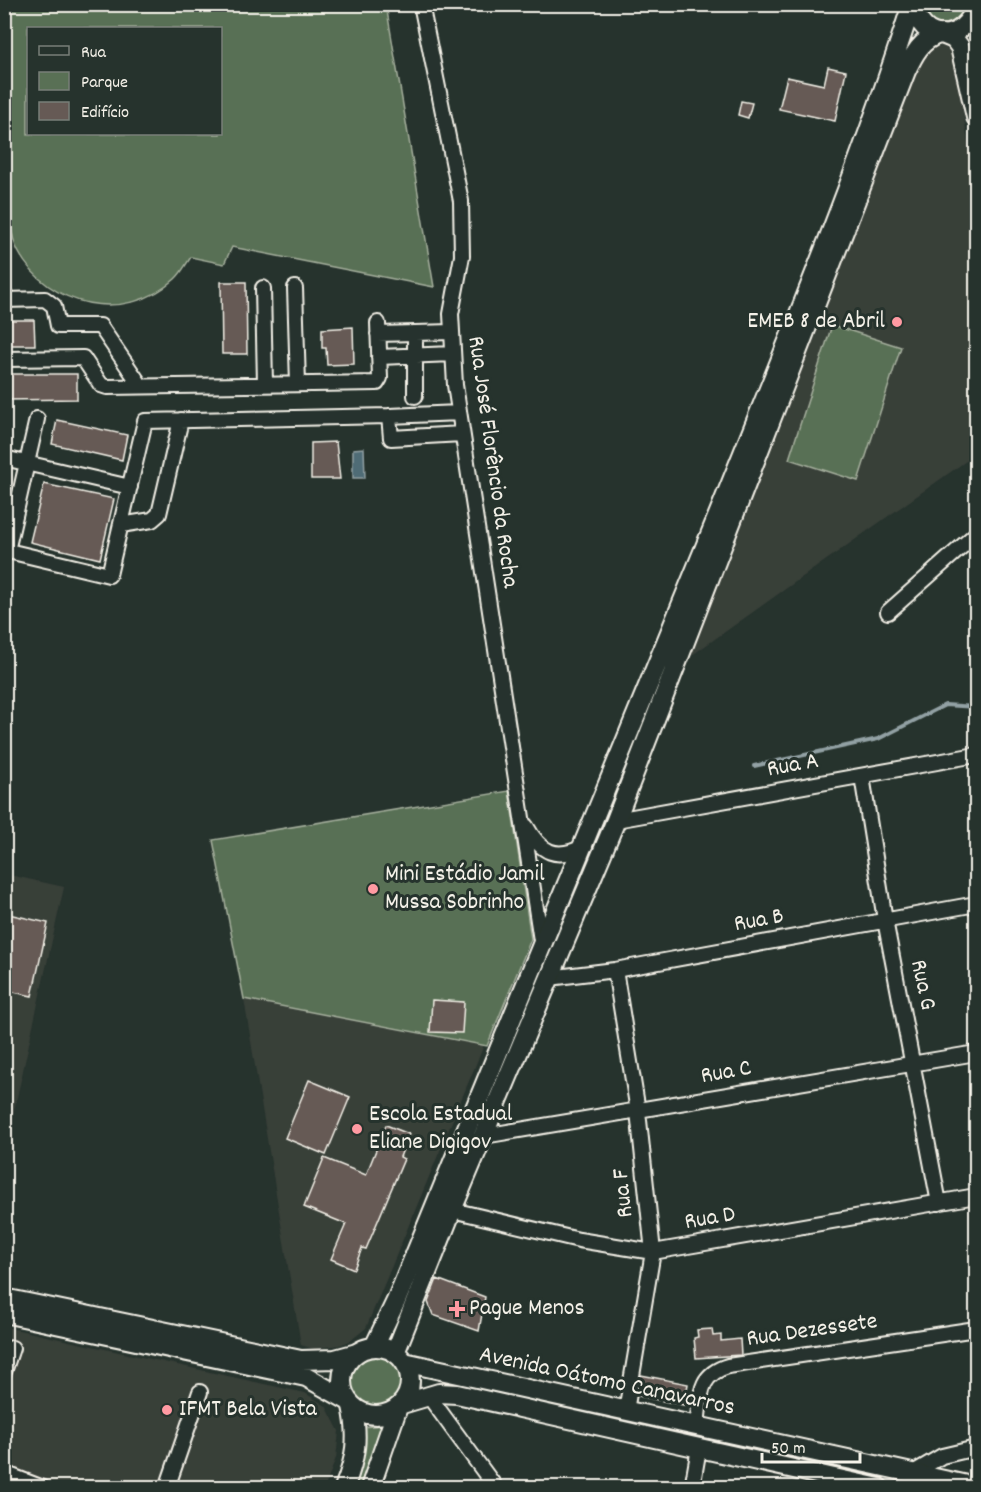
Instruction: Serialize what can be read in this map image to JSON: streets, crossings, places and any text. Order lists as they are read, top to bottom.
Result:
{
  "streets": {
    "main road": ["Avenida Oátomo Canavarros"],
    "street": [
      "Rua José Florêncio da Rocha",
      "Rua A",
      "Rua B",
      "Rua G",
      "Rua C",
      "Rua F",
      "Rua D",
      "Rua Dezessete"
    ]
  },
  "crossings": [
    ["Rua A", "Rua G"],
    ["Rua B", "Rua G"],
    ["Rua B", "Rua F"],
    ["Rua G", "Rua C"],
    ["Rua G", "Rua D"],
    ["Rua C", "Rua F"],
    ["Rua F", "Rua D"],
    ["Rua F", "Avenida Oátomo Canavarros"],
    ["Rua Dezessete", "Avenida Oátomo Canavarros"]
  ],
  "places": {
    "other": [
      "EMEB 8 de Abril",
      "Mini Estádio Jamil Mussa Sobrinho",
      "Escola Estadual Eliane Digigov",
      "IFMT Bela Vista"
    ],
    "health": ["Pague Menos"]
  },
  "legend": ["Rua", "Parque", "Edifício"],
  "scale_bar": "50 m"
}
